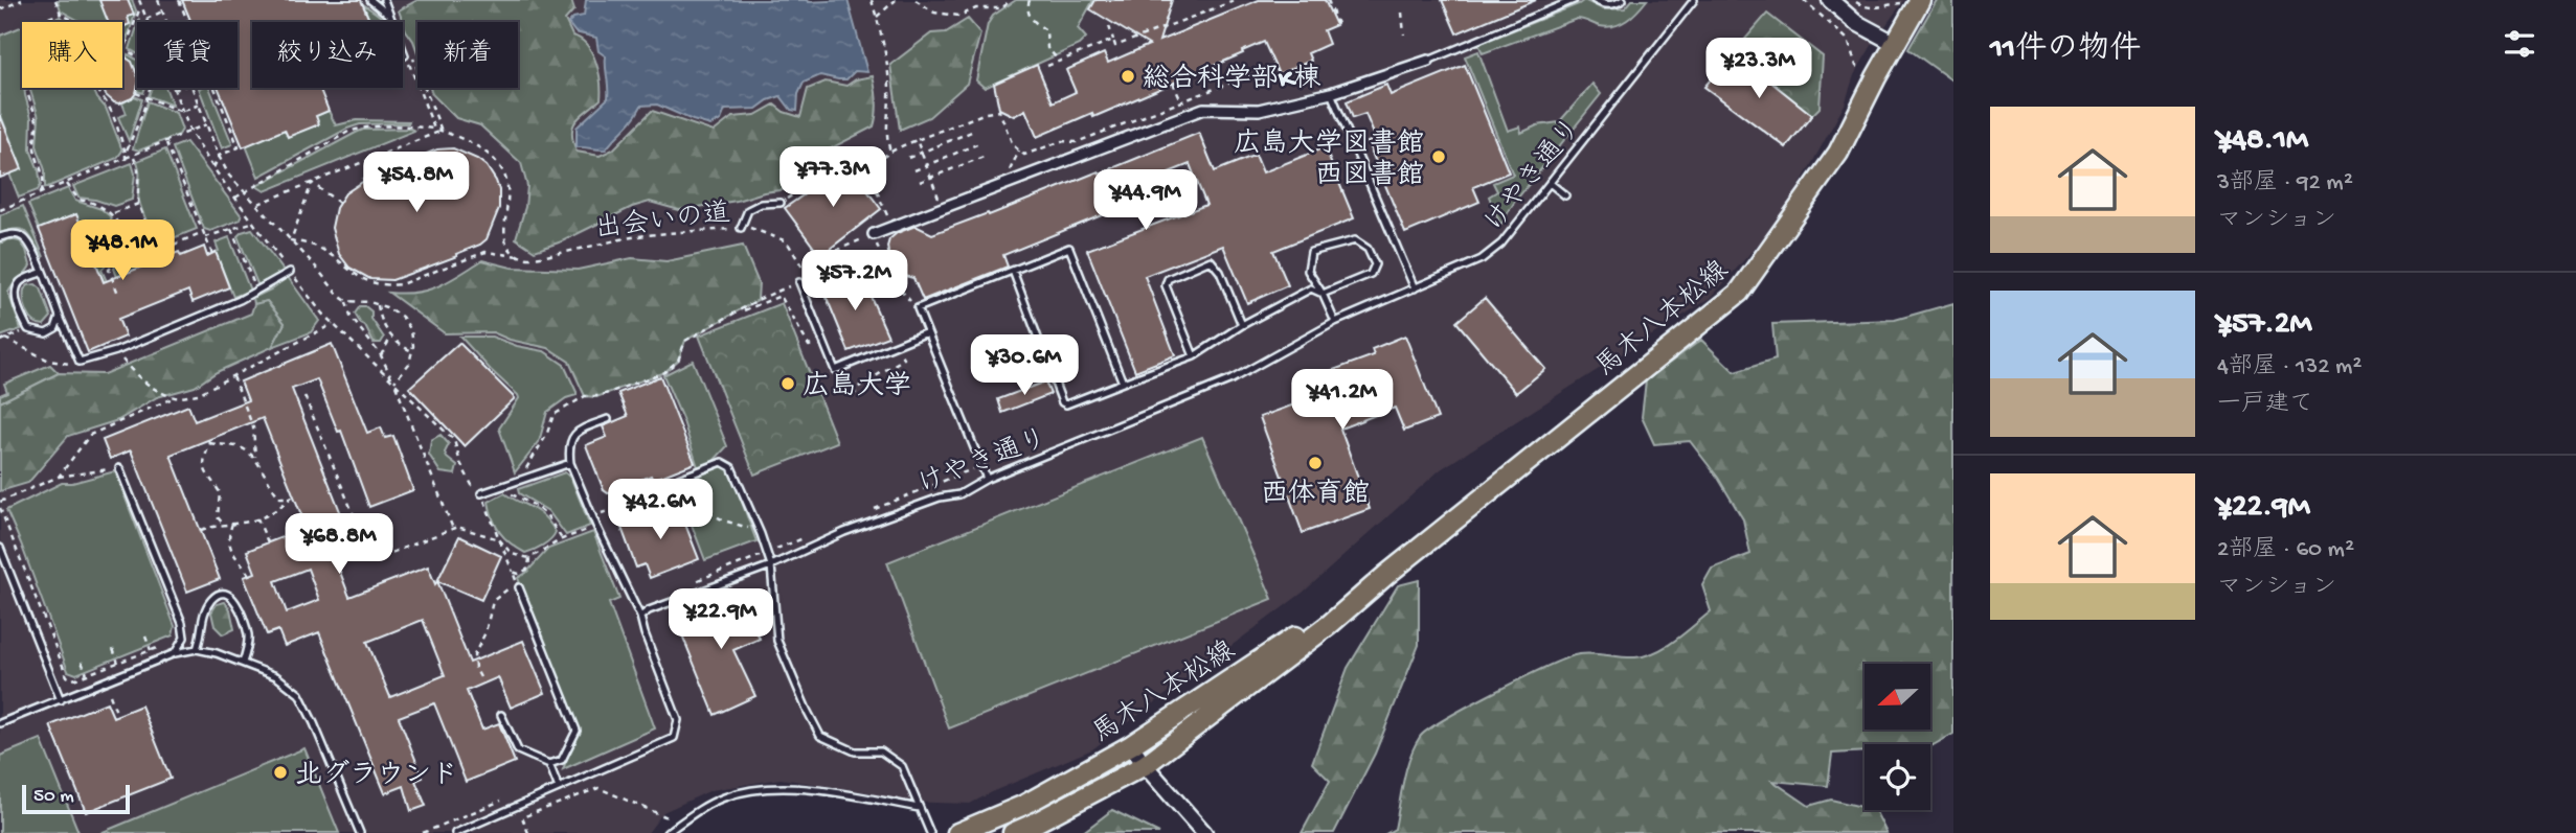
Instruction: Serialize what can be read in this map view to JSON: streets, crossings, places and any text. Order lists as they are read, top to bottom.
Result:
{
  "streets": {
    "main road": ["馬木八本松線"],
    "lane": ["けやき通り"],
    "path": ["出会いの道"]
  },
  "places": [
    "総合科学部K棟",
    "広島大学図書館 西図書館",
    "広島大学",
    "西体育館",
    "北グラウンド"
  ],
  "scale_bar": "50 m",
  "north": "left",
  "page": {
    "heading": "11件の物件",
    "chip": [
      "購入",
      "賃貸",
      "絞り込み",
      "新着"
    ],
    "price": [
      "¥23.3M",
      "¥77.3M",
      "¥54.8M",
      "¥44.9M",
      "¥48.1M",
      "¥57.2M",
      "¥30.6M",
      "¥41.2M",
      "¥42.6M",
      "¥68.8M",
      "¥22.9M"
    ],
    "list": [
      {
        "name": "¥48.1M",
        "note": "3部屋 · 92 m² · マンション"
      },
      {
        "name": "¥57.2M",
        "note": "4部屋 · 132 m² · 一戸建て"
      },
      {
        "name": "¥22.9M",
        "note": "2部屋 · 60 m² · マンション"
      }
    ],
    "scale": "50 m"
  }
}
